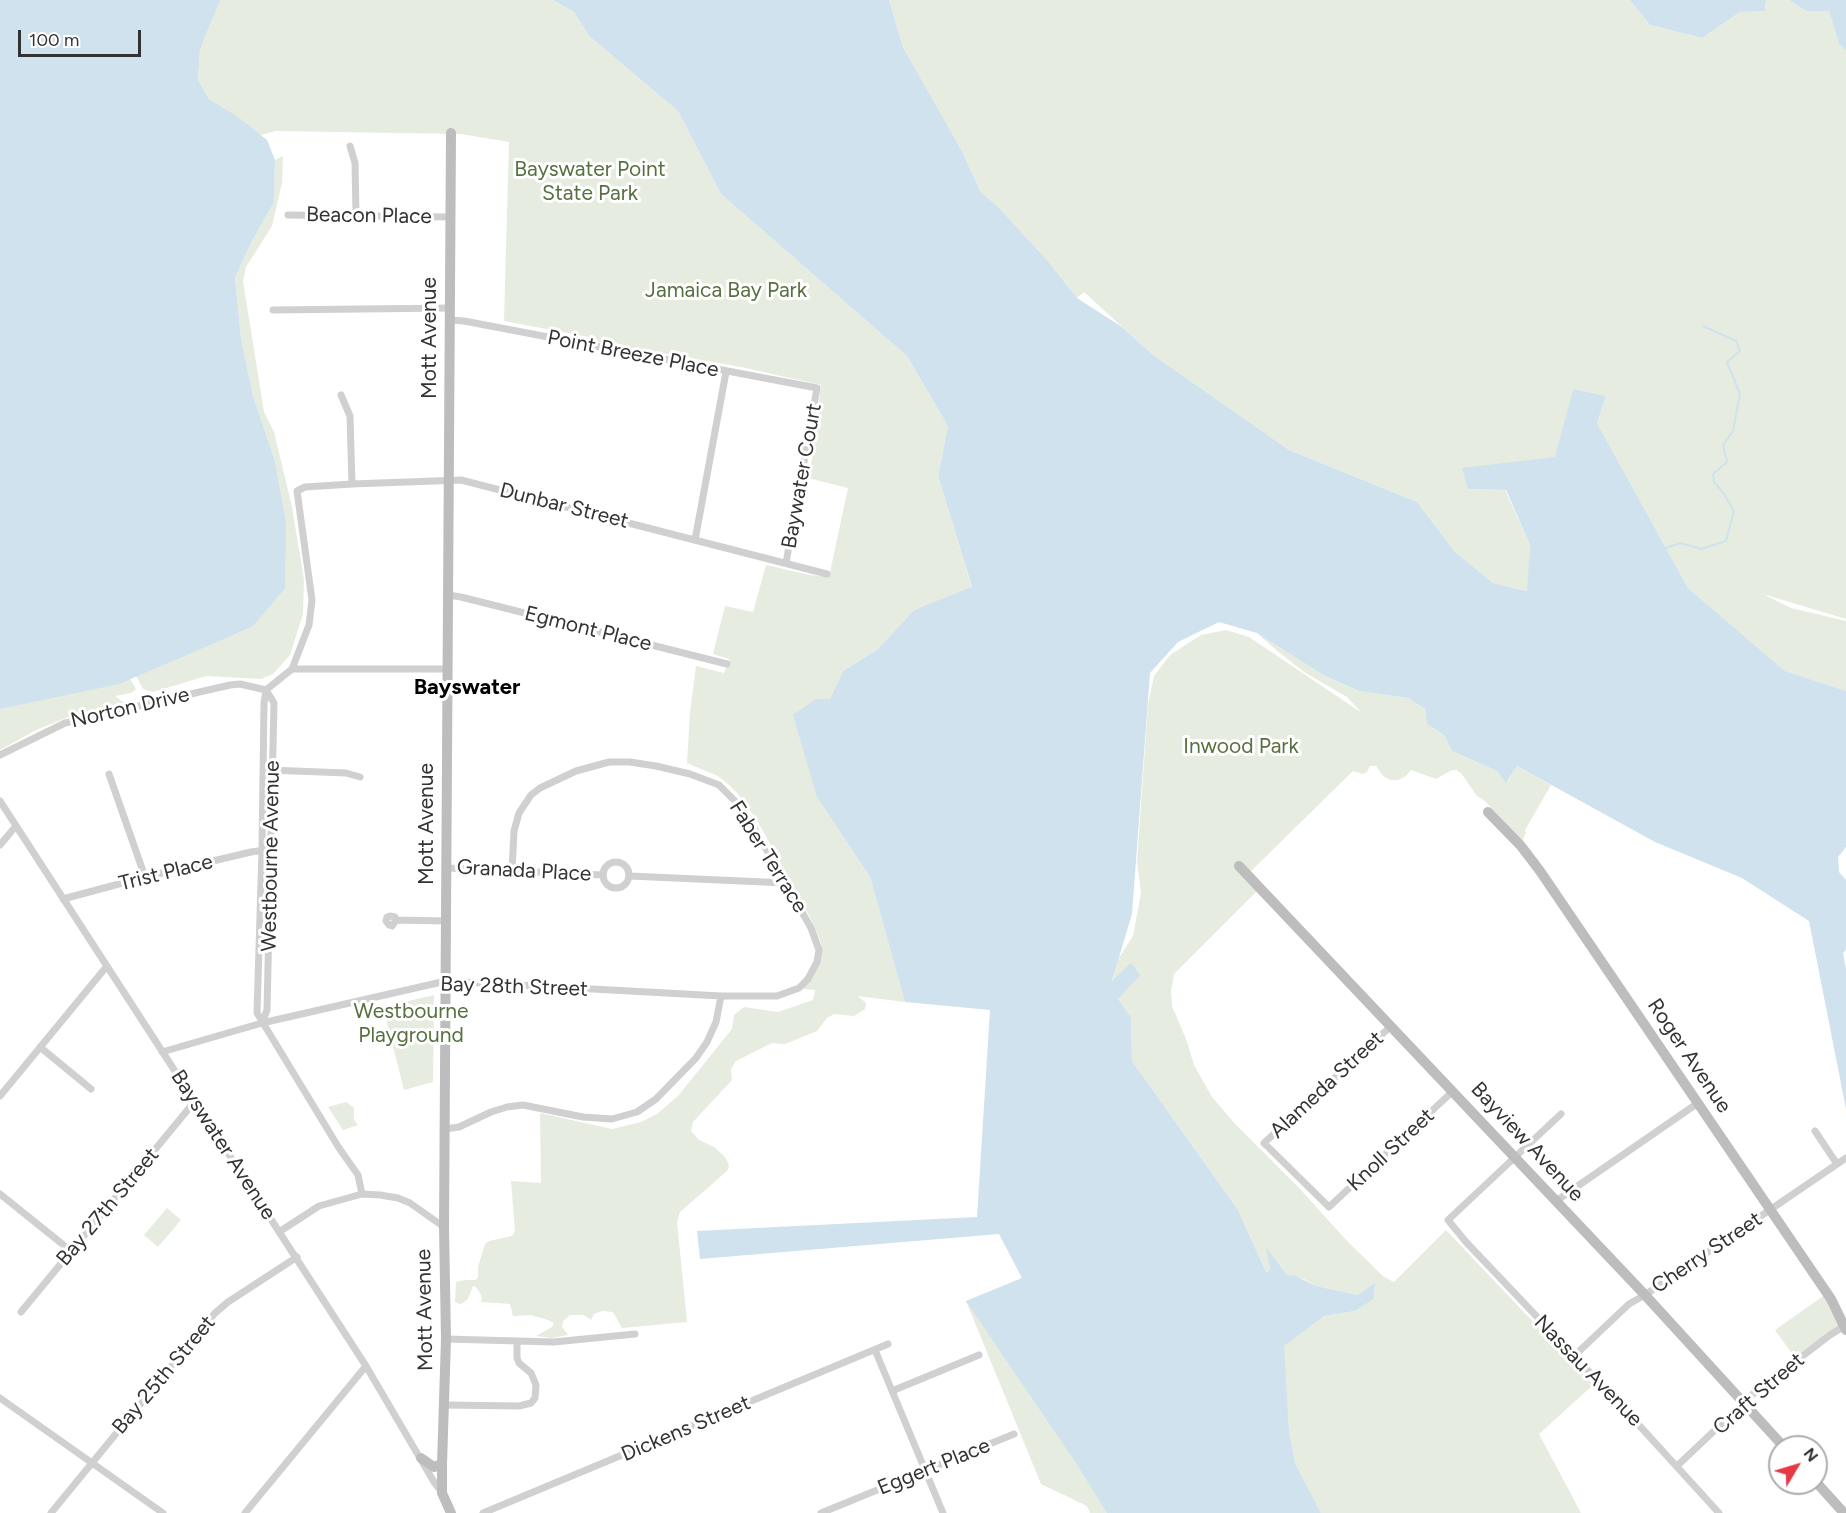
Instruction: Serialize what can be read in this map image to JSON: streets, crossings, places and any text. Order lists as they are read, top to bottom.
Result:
{
  "streets": {
    "street": [
      "Beacon Place",
      "Mott Avenue",
      "Point Breeze Place",
      "Baywater Court",
      "Dunbar Street",
      "Egmont Place",
      "Norton Drive",
      "Westbourne Avenue",
      "Faber Terrace",
      "Granada Place",
      "Trist Place",
      "Bay 28th Street",
      "Roger Avenue",
      "Alameda Street",
      "Bayview Avenue",
      "Bayswater Avenue",
      "Knoll Street",
      "Bay 27th Street",
      "Cherry Street",
      "Nassau Avenue",
      "Bay 25th Street",
      "Craft Street",
      "Dickens Street",
      "Eggert Place"
    ]
  },
  "crossings": [
    ["Beacon Place", "Mott Avenue"],
    ["Mott Avenue", "Point Breeze Place"],
    ["Mott Avenue", "Dunbar Street"],
    ["Mott Avenue", "Egmont Place"],
    ["Mott Avenue", "Granada Place"],
    ["Mott Avenue", "Bay 28th Street"],
    ["Mott Avenue", "Bayswater Avenue"],
    ["Point Breeze Place", "Baywater Court"],
    ["Baywater Court", "Dunbar Street"],
    ["Norton Drive", "Westbourne Avenue"],
    ["Westbourne Avenue", "Trist Place"],
    ["Westbourne Avenue", "Bay 28th Street"],
    ["Faber Terrace", "Granada Place"],
    ["Faber Terrace", "Bay 28th Street"],
    ["Trist Place", "Bayswater Avenue"],
    ["Bay 28th Street", "Bayswater Avenue"],
    ["Roger Avenue", "Cherry Street"],
    ["Roger Avenue", "Craft Street"],
    ["Alameda Street", "Bayview Avenue"],
    ["Alameda Street", "Knoll Street"],
    ["Bayview Avenue", "Knoll Street"],
    ["Bayview Avenue", "Cherry Street"],
    ["Bayview Avenue", "Nassau Avenue"],
    ["Bayview Avenue", "Craft Street"],
    ["Bayswater Avenue", "Bay 27th Street"],
    ["Bayswater Avenue", "Bay 25th Street"],
    ["Cherry Street", "Nassau Avenue"],
    ["Nassau Avenue", "Craft Street"]
  ],
  "districts": ["Bayswater"],
  "parks": [
    "Bayswater Point State Park",
    "Jamaica Bay Park",
    "Inwood Park",
    "Westbourne Playground"
  ],
  "scale_bar": "100 m",
  "north": "top right"
}
